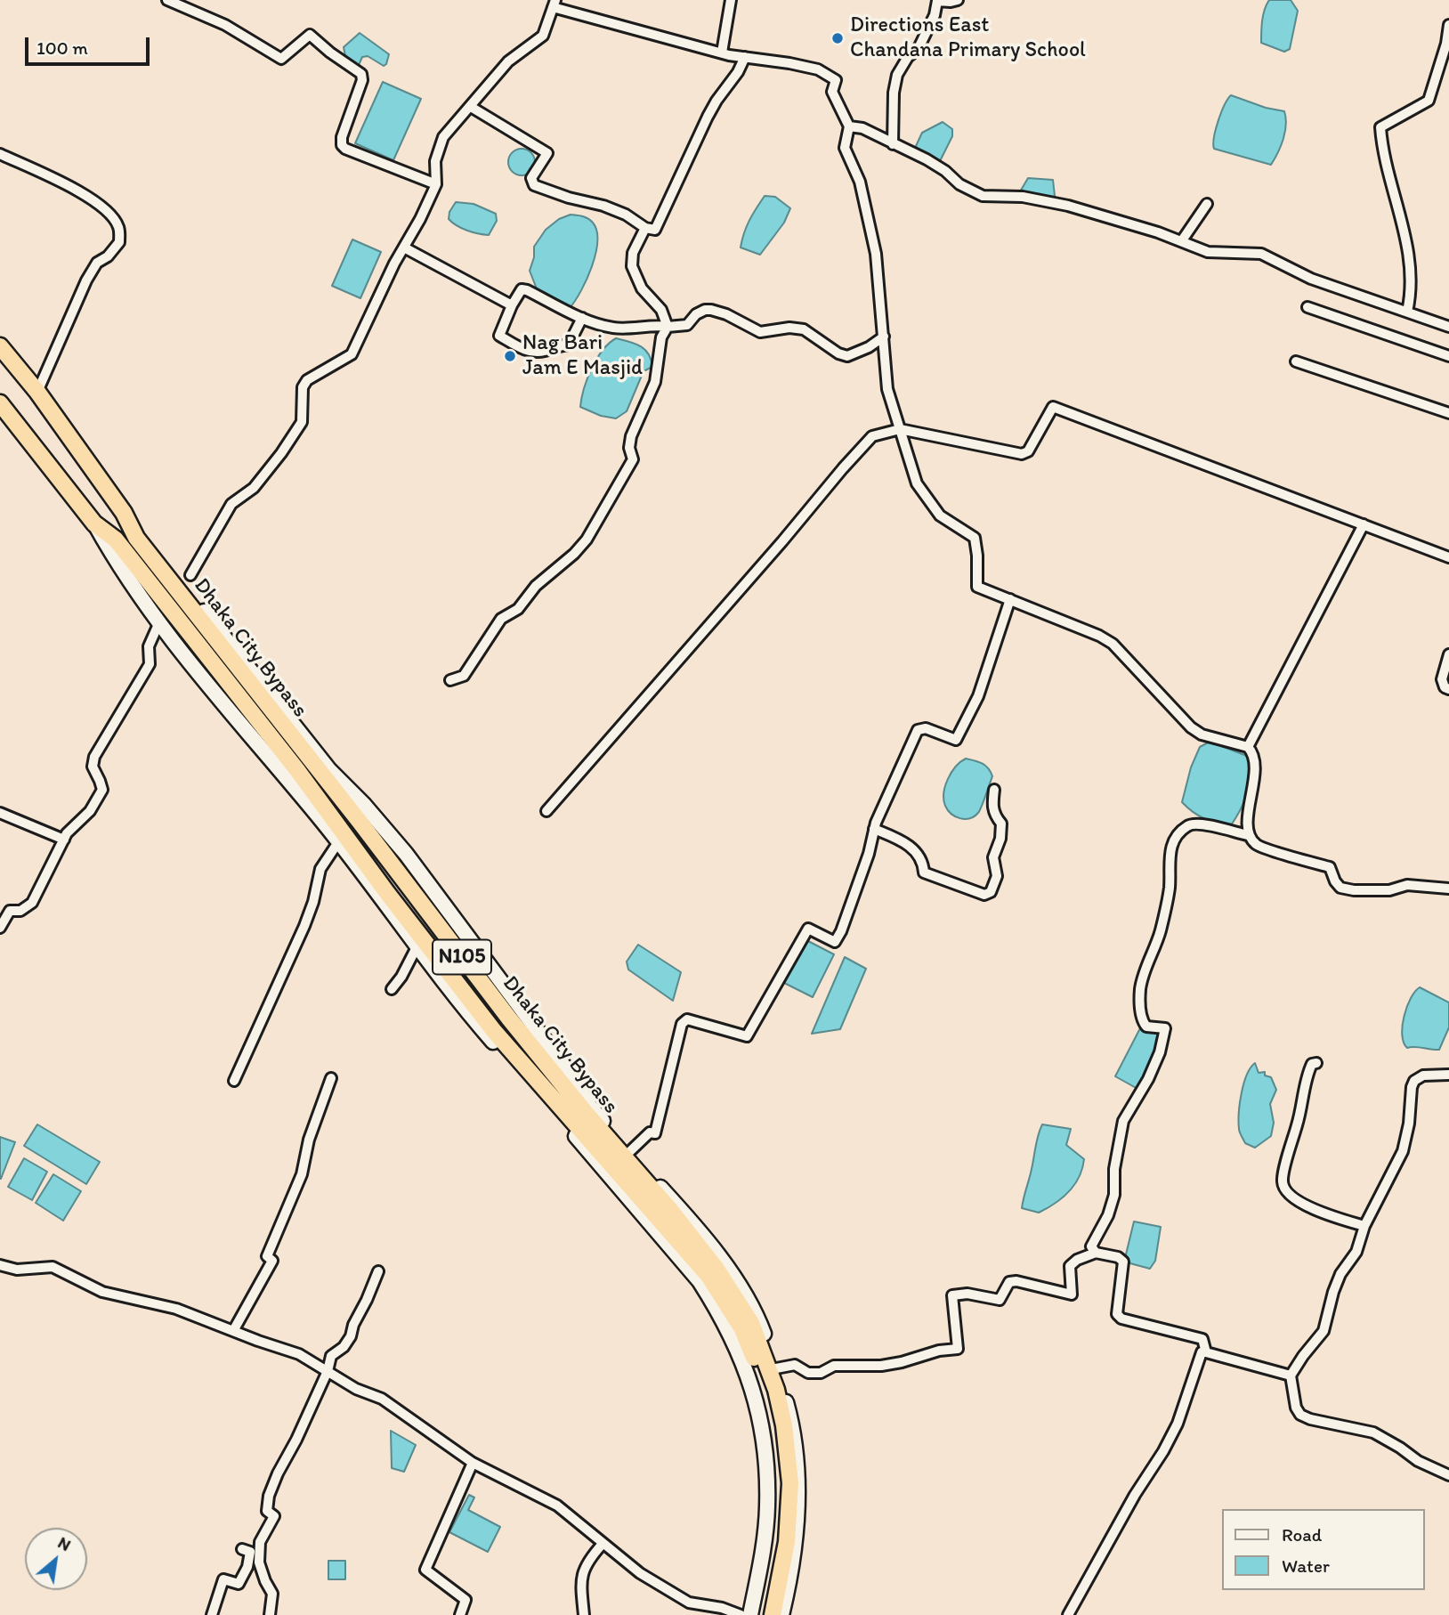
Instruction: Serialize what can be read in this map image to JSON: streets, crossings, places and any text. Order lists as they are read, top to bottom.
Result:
{
  "streets": {
    "highway": ["Dhaka City Bypass", "N105"]
  },
  "places": ["Directions East Chandana Primary School", "Nag Bari Jam E Masjid"],
  "legend": ["Road", "Water"],
  "scale_bar": "100 m",
  "north": "top right"
}
